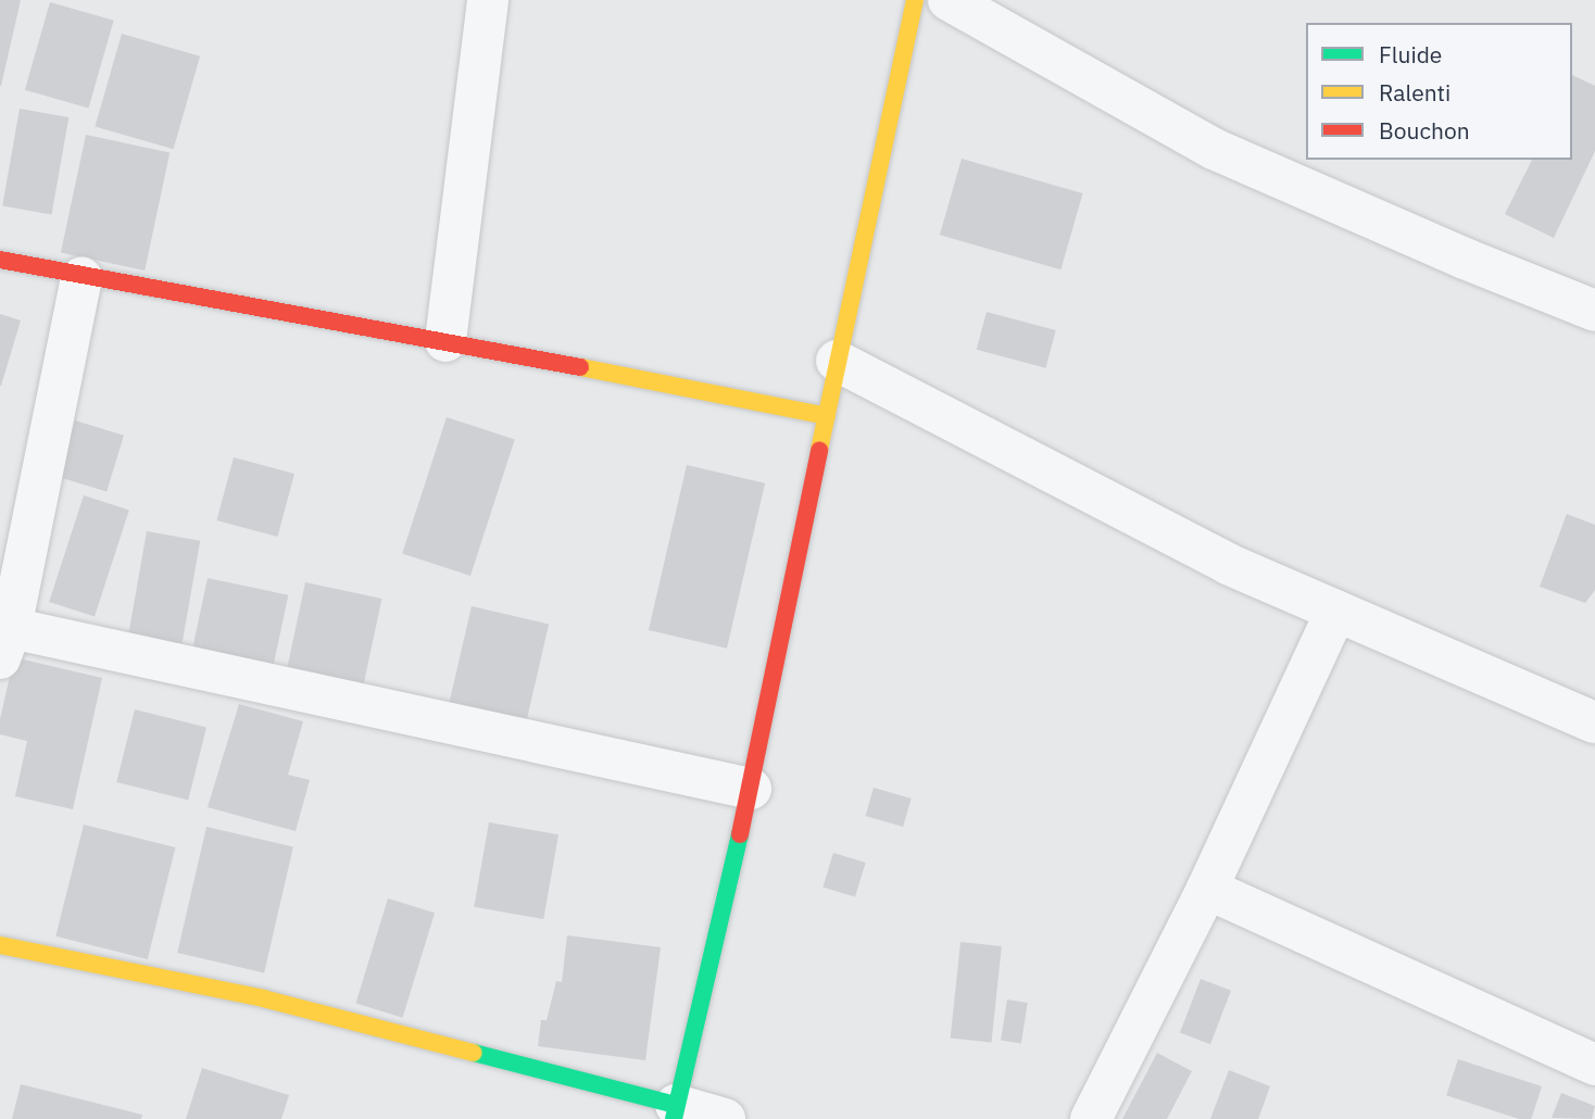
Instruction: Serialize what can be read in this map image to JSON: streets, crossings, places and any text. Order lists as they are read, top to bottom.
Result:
{
  "legend": ["Fluide", "Ralenti", "Bouchon"]
}
